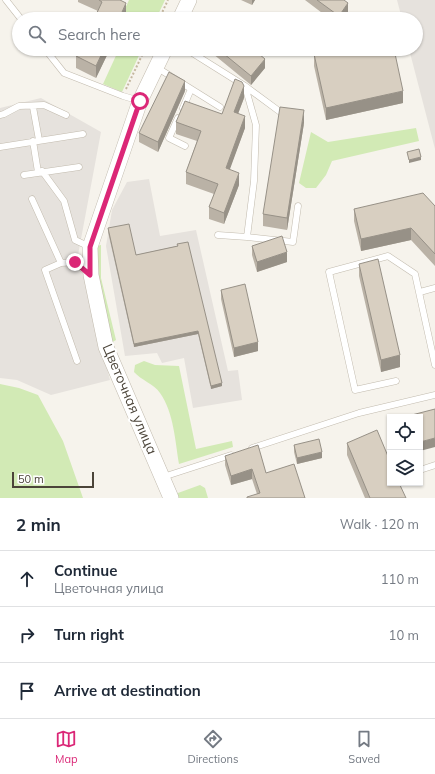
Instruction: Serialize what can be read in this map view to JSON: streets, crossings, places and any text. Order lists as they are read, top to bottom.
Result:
{
  "streets": {
    "street": ["Цветочная улица"]
  },
  "scale_bar": "50 m",
  "page": {
    "search": "Search here",
    "scale": "50 m",
    "heading": ["2 min", "Walk · 120 m"],
    "list": [
      ["Continue", "Цветочная улица", "110 m"],
      ["Turn right", "10 m"],
      "Arrive at destination"
    ],
    "nav": ["Map", "Directions", "Saved"]
  }
}
